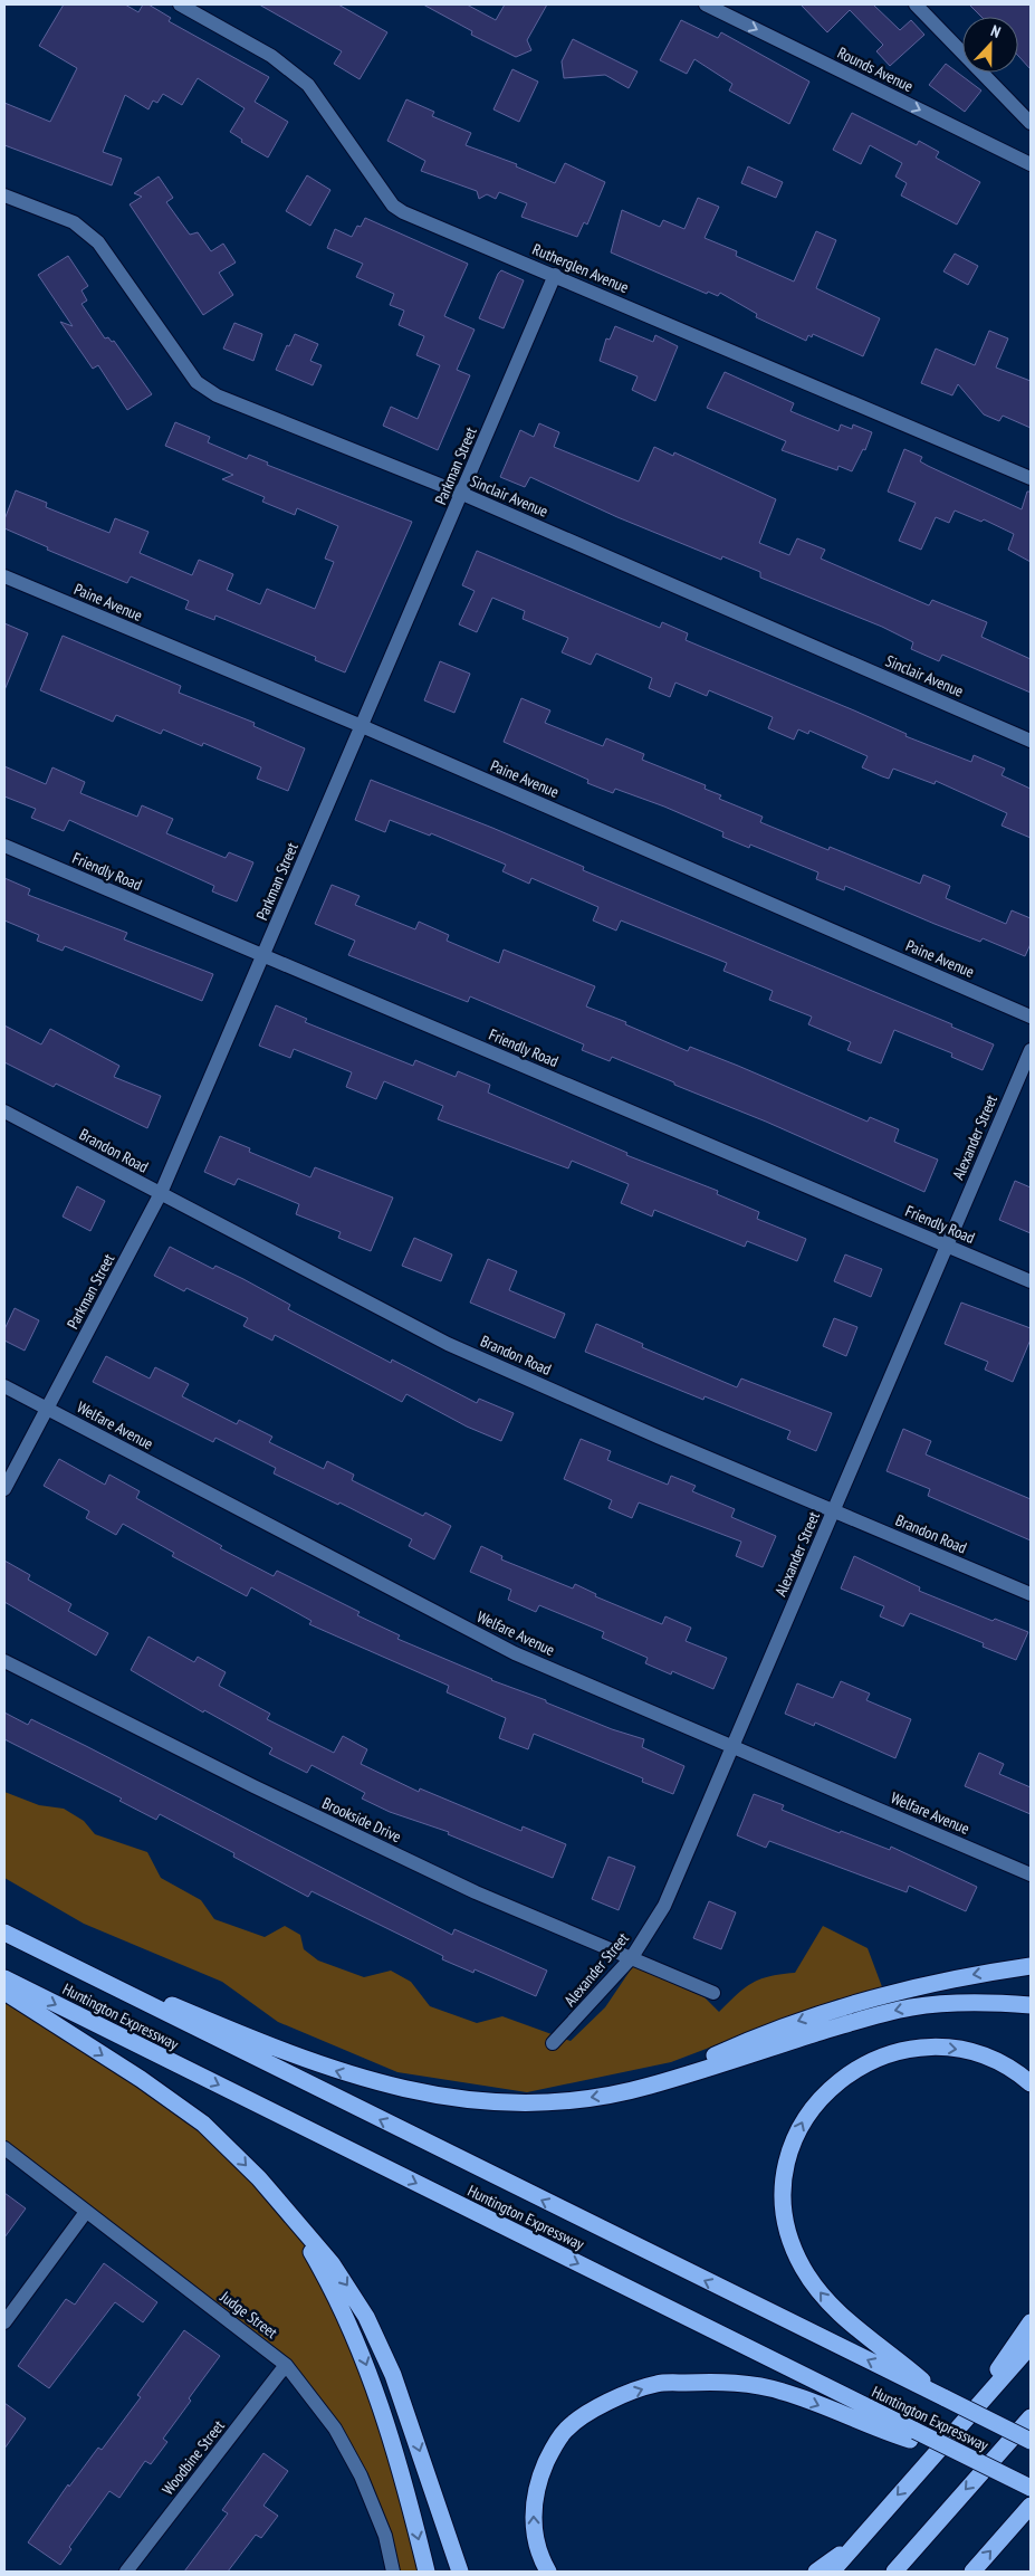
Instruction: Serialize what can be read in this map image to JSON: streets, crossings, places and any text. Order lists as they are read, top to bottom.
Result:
{
  "streets": {
    "highway": ["Huntington Expressway"],
    "street": [
      "Rounds Avenue",
      "Rutherglen Avenue",
      "Parkman Street",
      "Sinclair Avenue",
      "Paine Avenue",
      "Friendly Road",
      "Alexander Street",
      "Brandon Road",
      "Welfare Avenue",
      "Brookside Drive",
      "Judge Street",
      "Woodbine Street"
    ]
  },
  "crossings": [
    ["Rutherglen Avenue", "Parkman Street"],
    ["Parkman Street", "Sinclair Avenue"],
    ["Parkman Street", "Paine Avenue"],
    ["Parkman Street", "Friendly Road"],
    ["Parkman Street", "Brandon Road"],
    ["Parkman Street", "Welfare Avenue"],
    ["Friendly Road", "Alexander Street"],
    ["Alexander Street", "Brandon Road"],
    ["Alexander Street", "Welfare Avenue"],
    ["Alexander Street", "Brookside Drive"],
    ["Judge Street", "Woodbine Street"]
  ],
  "north": "top"
}
